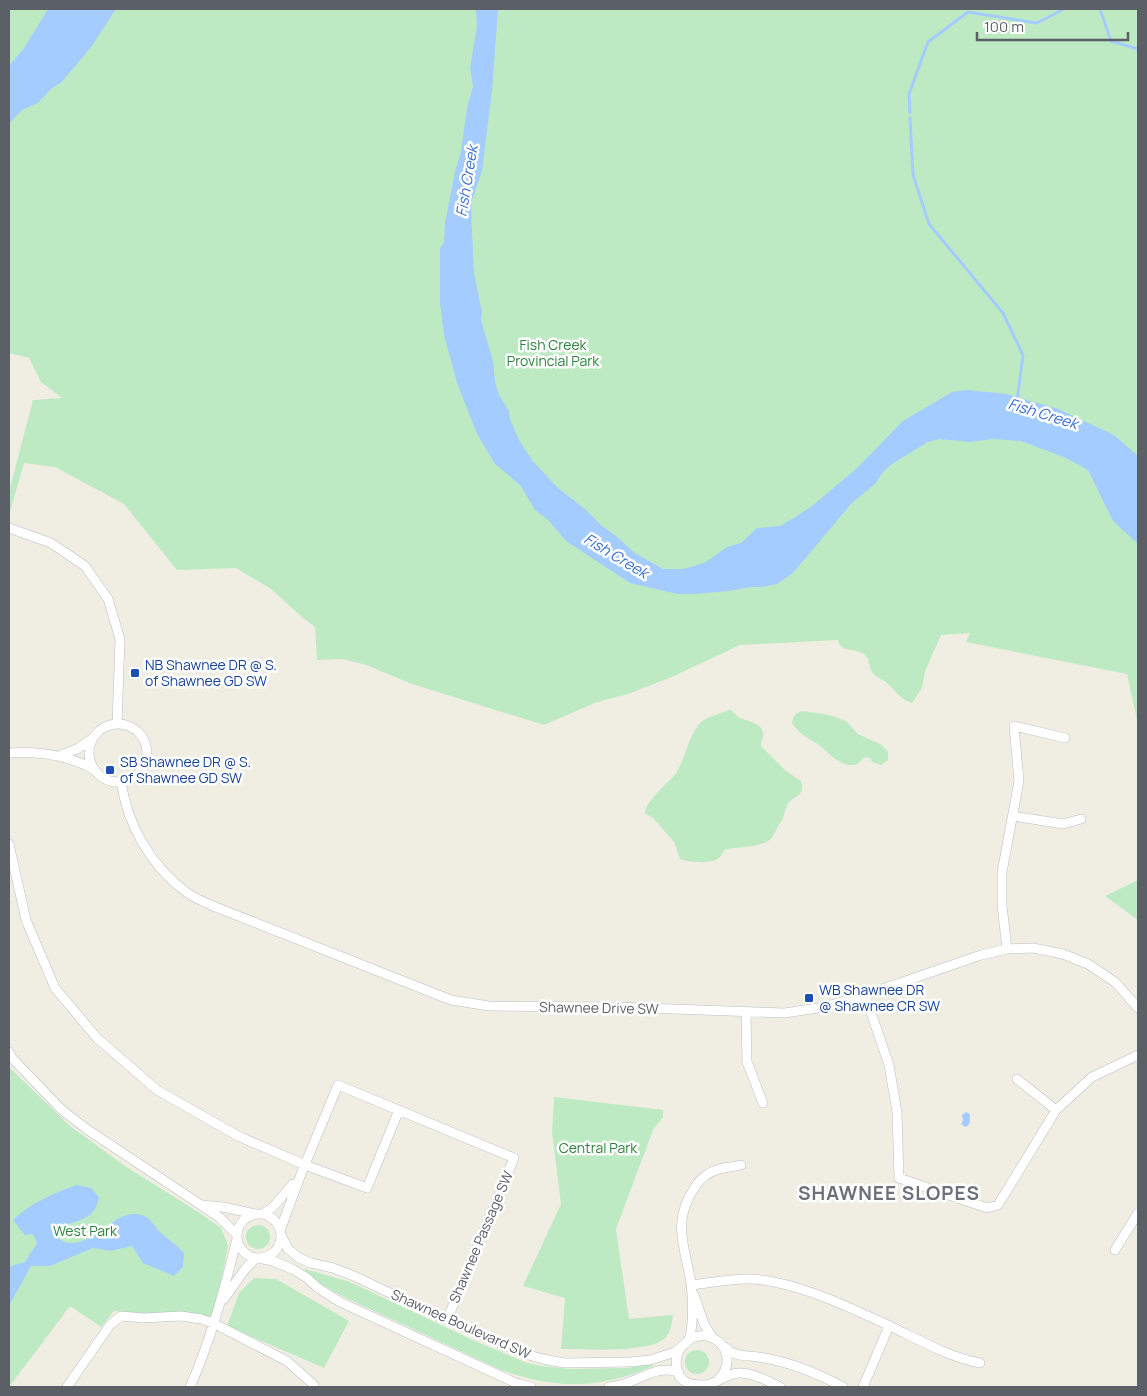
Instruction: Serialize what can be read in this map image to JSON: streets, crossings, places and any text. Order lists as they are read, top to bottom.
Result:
{
  "streets": {
    "street": ["Shawnee Drive SW", "Shawnee Passage SW", "Shawnee Boulevard SW"]
  },
  "crossings": [
    ["Shawnee Passage SW", "Shawnee Boulevard SW"]
  ],
  "districts": ["SHAWNEE SLOPES"],
  "water": ["Fish Creek"],
  "parks": ["Fish Creek Provincial Park", "Central Park", "West Park"],
  "places": {
    "transit": ["NB Shawnee DR @ S. of Shawnee GD SW", "SB Shawnee DR @ S. of Shawnee GD SW", "WB Shawnee DR @ Shawnee CR SW"]
  },
  "scale_bar": "100 m"
}
